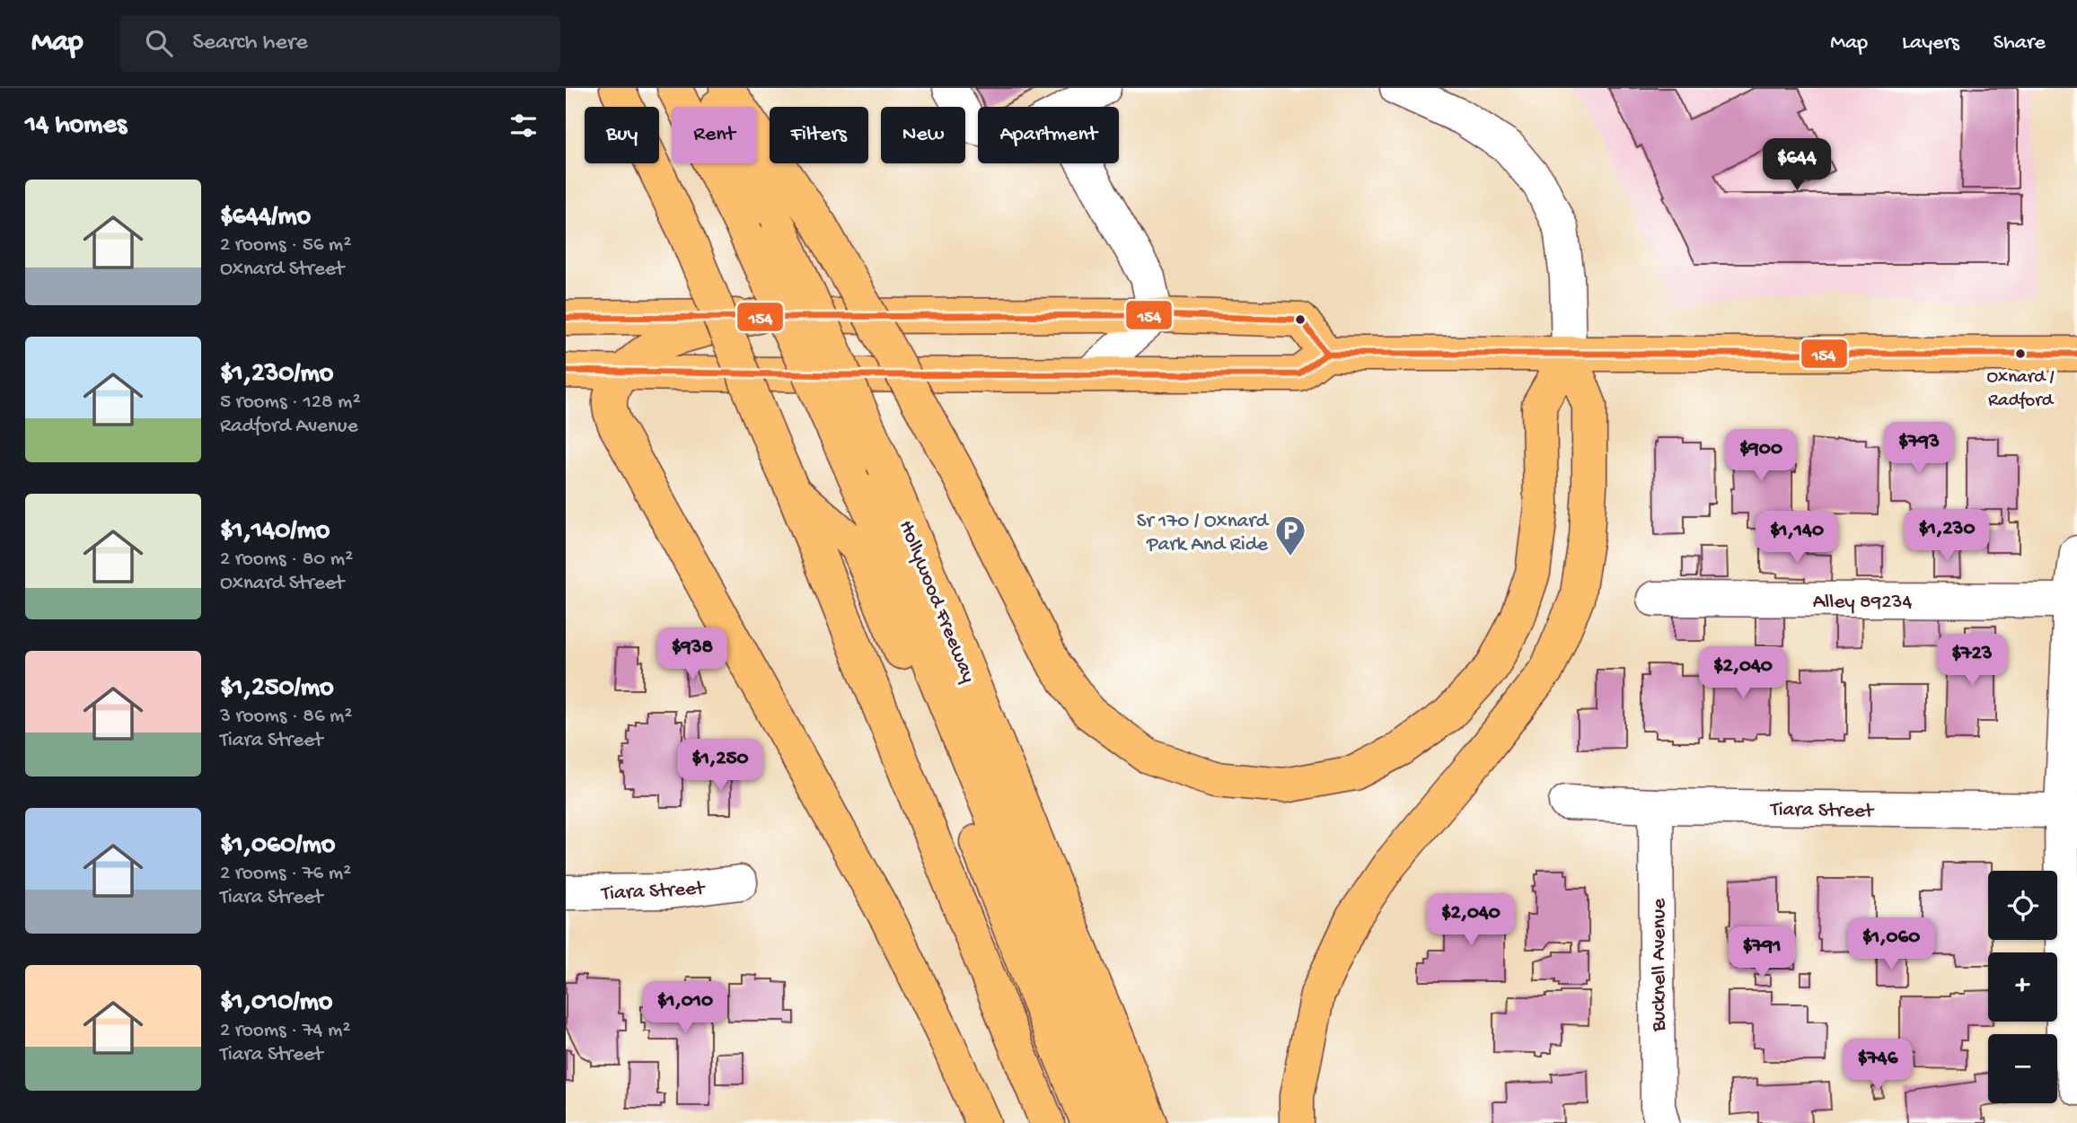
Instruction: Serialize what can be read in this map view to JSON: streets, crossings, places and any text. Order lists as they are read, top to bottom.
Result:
{
  "streets": {
    "main road": ["Hollywood Freeway"],
    "street": ["Alley 89234", "Tiara Street", "Bucknell Avenue"]
  },
  "crossings": [
    ["Tiara Street", "Bucknell Avenue"]
  ],
  "places": {
    "other": ["Oxnard / Radford"],
    "parking": ["Sr 170 / Oxnard Park And Ride"]
  },
  "lines": ["transit line 154"],
  "page": {
    "header": "Map",
    "search": "Search here",
    "nav": ["Map", "Layers", "Share"],
    "heading": "14 homes",
    "chip": [
      "Buy",
      "Rent",
      "Filters",
      "New",
      "Apartment"
    ],
    "price": [
      "$644",
      "$793",
      "$900",
      "$1,230",
      "$1,140",
      "$938",
      "$723",
      "$2,040",
      "$1,250",
      "$2,040",
      "$1,060",
      "$791",
      "$1,010",
      "$746"
    ],
    "list": [
      {
        "name": "$644/mo",
        "note": "2 rooms · 56 m² · Oxnard Street"
      },
      {
        "name": "$1,230/mo",
        "note": "5 rooms · 128 m² · Radford Avenue"
      },
      {
        "name": "$1,140/mo",
        "note": "2 rooms · 80 m² · Oxnard Street"
      },
      {
        "name": "$1,250/mo",
        "note": "3 rooms · 86 m² · Tiara Street"
      },
      {
        "name": "$1,060/mo",
        "note": "2 rooms · 76 m² · Tiara Street"
      },
      {
        "name": "$1,010/mo",
        "note": "2 rooms · 74 m² · Tiara Street"
      }
    ],
    "map_buttons": ["+", "−"]
  }
}
